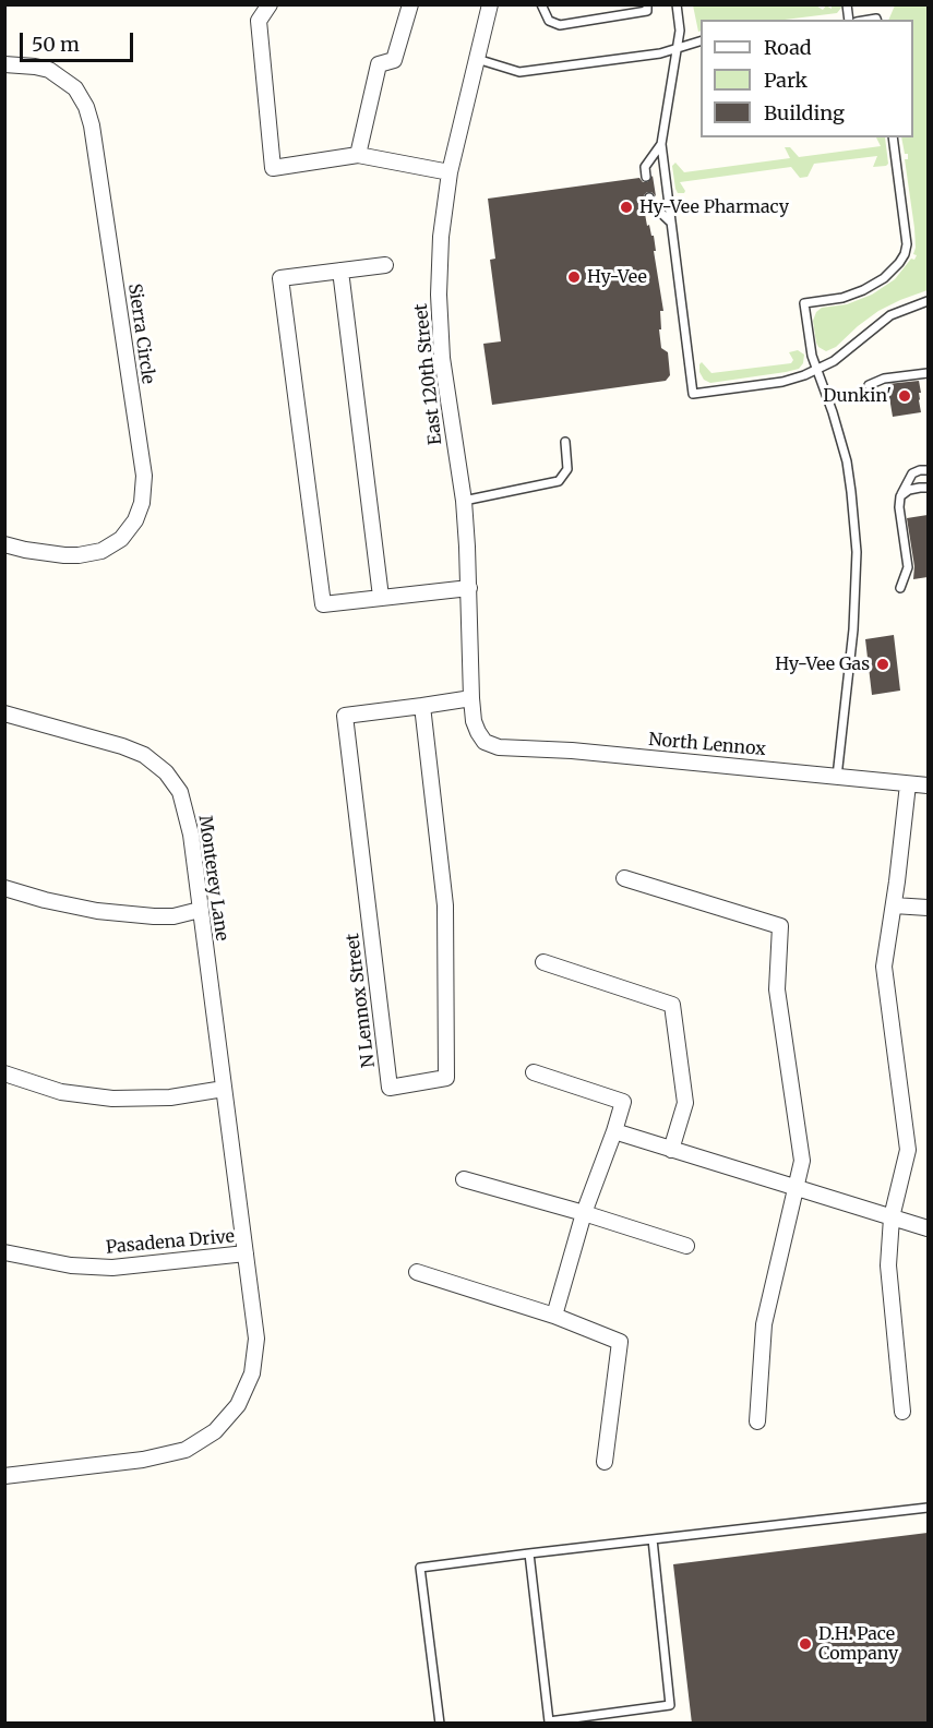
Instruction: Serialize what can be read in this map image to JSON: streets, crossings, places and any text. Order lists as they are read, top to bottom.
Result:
{
  "streets": {
    "street": [
      "Sierra Circle",
      "East 120th Street",
      "North Lennox",
      "Monterey Lane",
      "N Lennox Street",
      "Pasadena Drive"
    ]
  },
  "crossings": [
    ["East 120th Street", "North Lennox"],
    ["East 120th Street", "N Lennox Street"],
    ["Monterey Lane", "Pasadena Drive"]
  ],
  "places": [
    "Hy-Vee Pharmacy",
    "Hy-Vee",
    "Dunkin'",
    "Hy-Vee Gas",
    "D.H. Pace Company"
  ],
  "legend": ["Road", "Park", "Building"],
  "scale_bar": "50 m"
}
